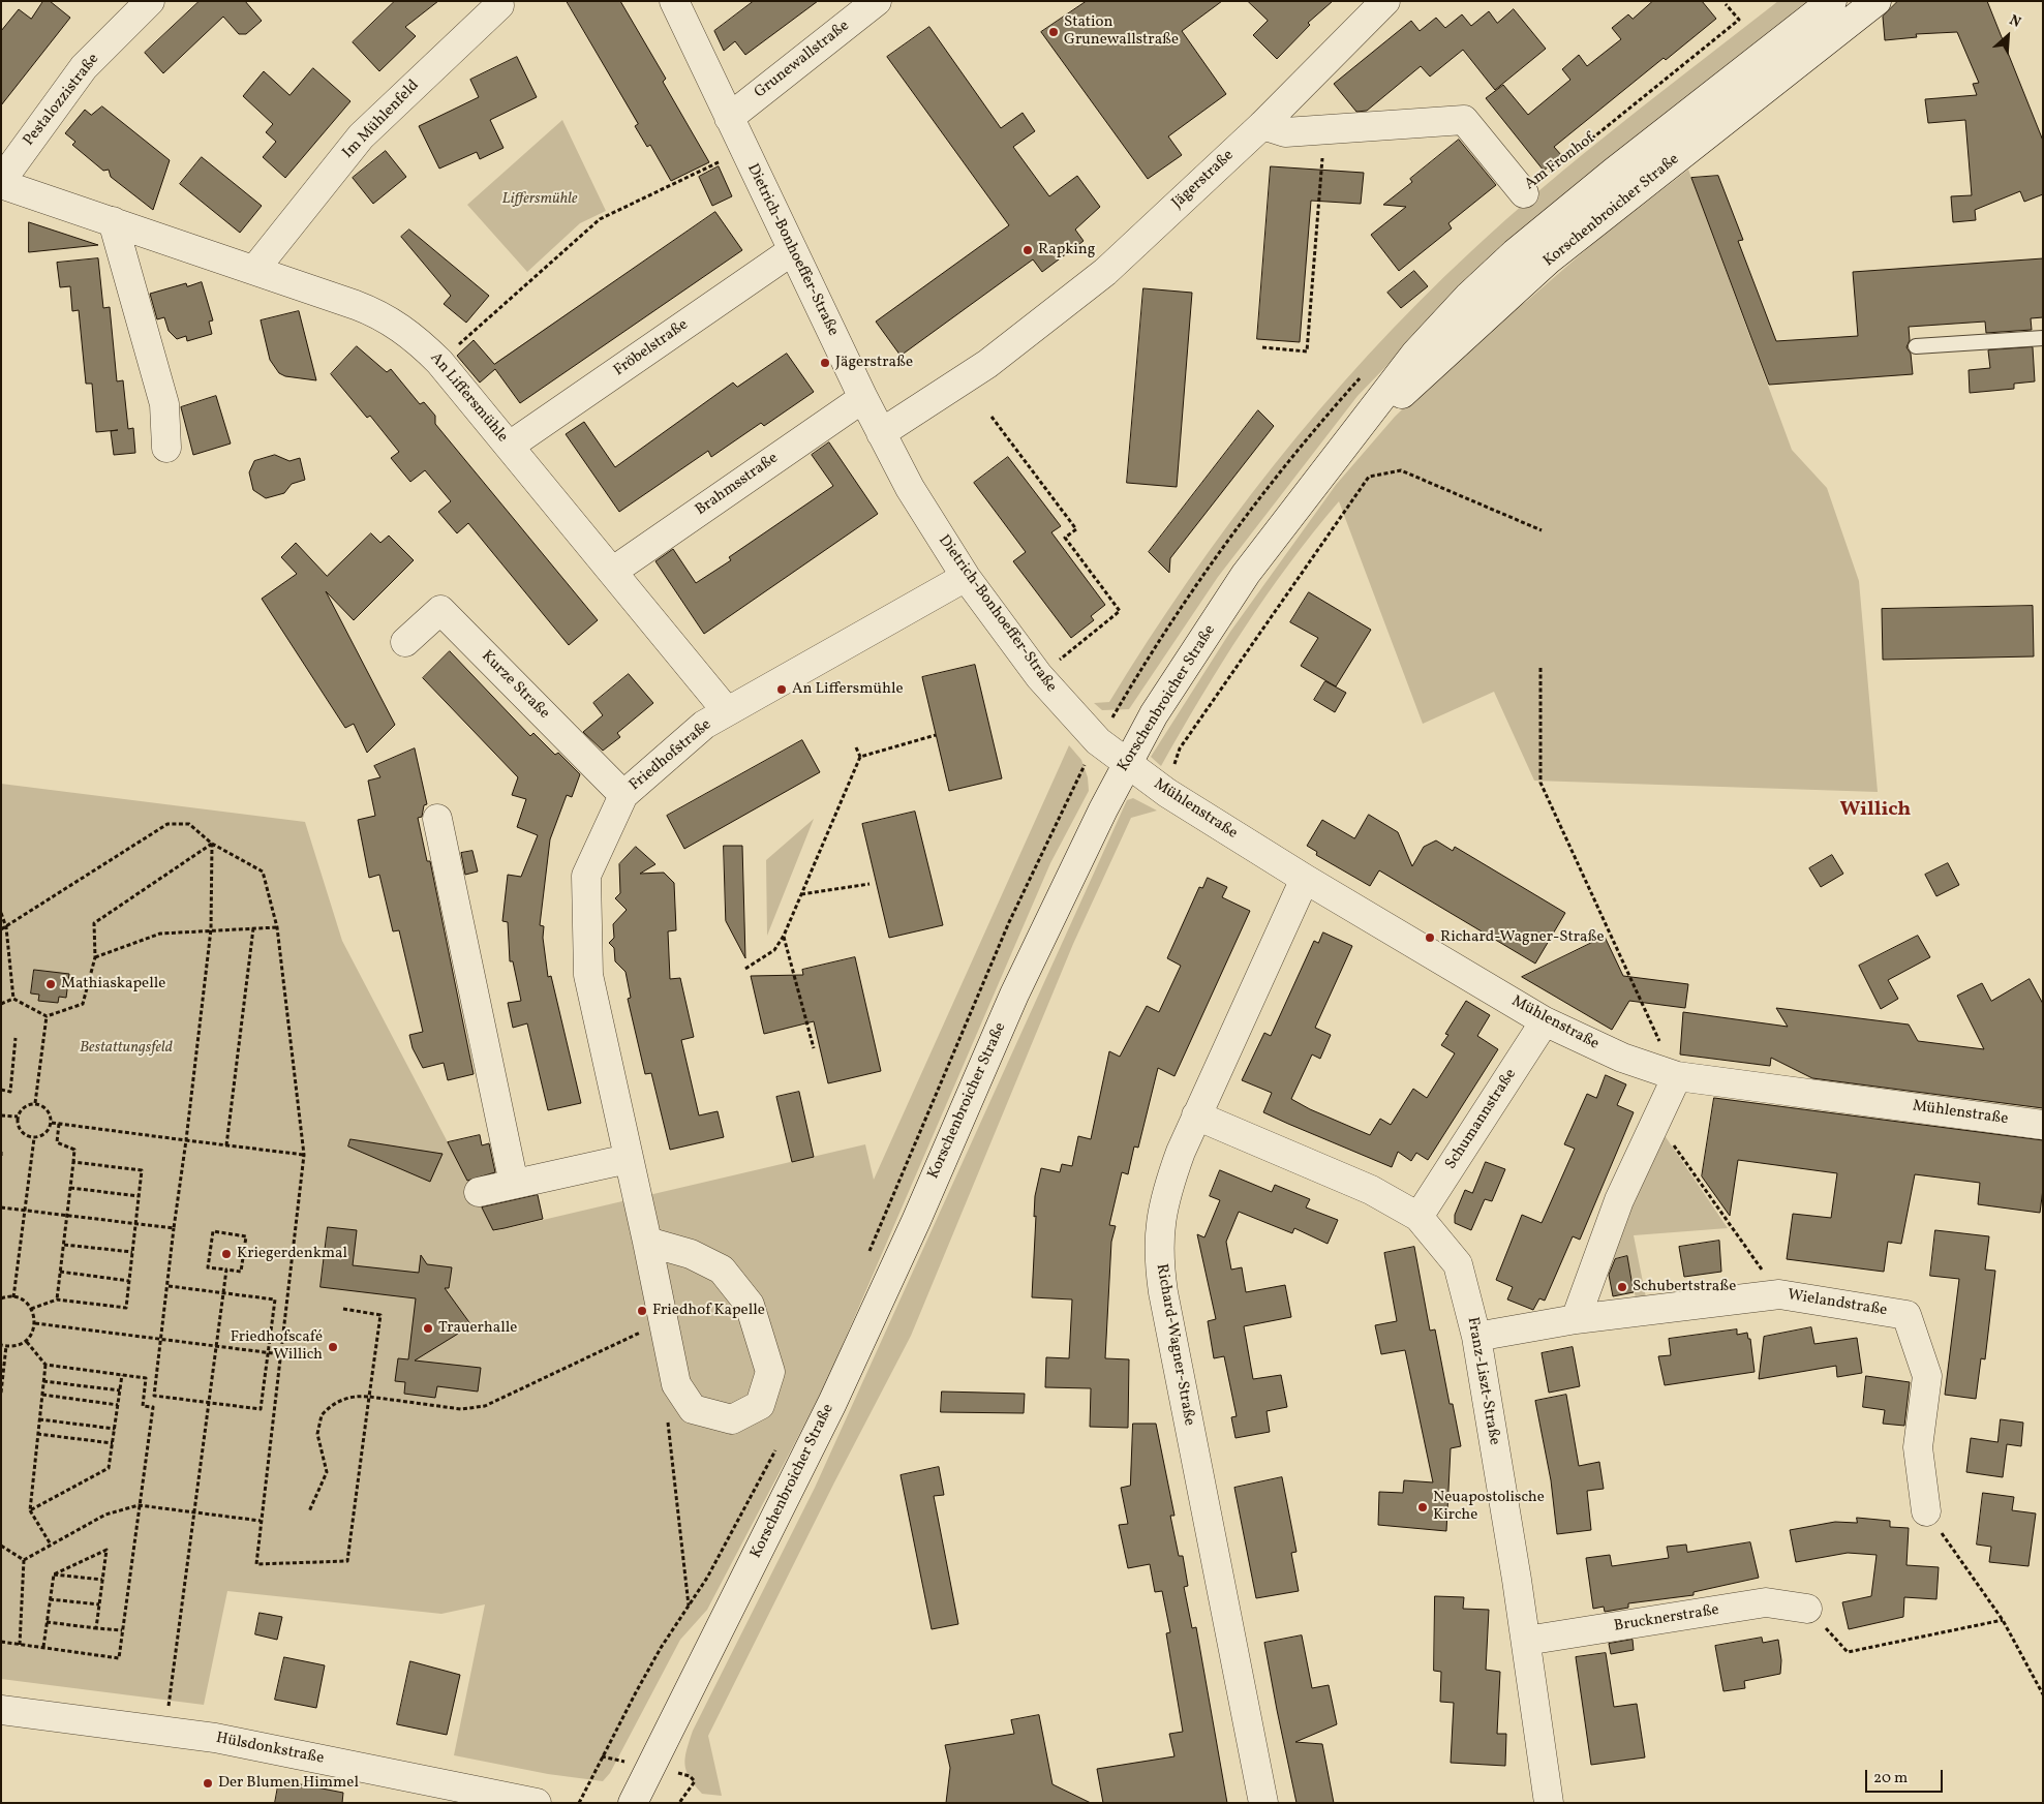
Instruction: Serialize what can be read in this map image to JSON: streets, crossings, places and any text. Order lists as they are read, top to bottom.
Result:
{
  "streets": {
    "street": [
      "Grunewallstraße",
      "Pestalozzistraße",
      "Im Mühlenfeld",
      "Am Fronhof",
      "Jägerstraße",
      "Korschenbroicher Straße",
      "Dietrich-Bonhoeffer-Straße",
      "Fröbelstraße",
      "An Liffersmühle",
      "Brahmsstraße",
      "Kurze Straße",
      "Friedhofstraße",
      "Mühlenstraße",
      "Schumannstraße",
      "Wielandstraße",
      "Richard-Wagner-Straße",
      "Franz-Liszt-Straße",
      "Brucknerstraße",
      "Hülsdonkstraße"
    ]
  },
  "crossings": [
    ["Grunewallstraße", "Dietrich-Bonhoeffer-Straße"],
    ["Pestalozzistraße", "An Liffersmühle"],
    ["Im Mühlenfeld", "An Liffersmühle"],
    ["Am Fronhof", "Jägerstraße"],
    ["Jägerstraße", "Dietrich-Bonhoeffer-Straße"],
    ["Korschenbroicher Straße", "Dietrich-Bonhoeffer-Straße"],
    ["Korschenbroicher Straße", "Mühlenstraße"],
    ["Dietrich-Bonhoeffer-Straße", "Fröbelstraße"],
    ["Dietrich-Bonhoeffer-Straße", "Brahmsstraße"],
    ["Dietrich-Bonhoeffer-Straße", "Friedhofstraße"],
    ["Dietrich-Bonhoeffer-Straße", "Mühlenstraße"],
    ["Fröbelstraße", "An Liffersmühle"],
    ["An Liffersmühle", "Brahmsstraße"],
    ["An Liffersmühle", "Friedhofstraße"],
    ["Kurze Straße", "Friedhofstraße"],
    ["Mühlenstraße", "Schumannstraße"],
    ["Mühlenstraße", "Richard-Wagner-Straße"],
    ["Schumannstraße", "Franz-Liszt-Straße"],
    ["Wielandstraße", "Franz-Liszt-Straße"],
    ["Richard-Wagner-Straße", "Franz-Liszt-Straße"],
    ["Franz-Liszt-Straße", "Brucknerstraße"]
  ],
  "districts": ["Willich"],
  "parks": ["Liffersmühle", "Bestattungsfeld"],
  "places": [
    "Station Grunewallstraße",
    "Rapking",
    "Jägerstraße",
    "An Liffersmühle",
    "Richard-Wagner-Straße",
    "Mathiaskapelle",
    "Kriegerdenkmal",
    "Schubertstraße",
    "Friedhof Kapelle",
    "Trauerhalle",
    "Friedhofscafé Willich",
    "Neuapostolische Kirche",
    "Der Blumen Himmel"
  ],
  "scale_bar": "20 m",
  "north": "top right"
}
